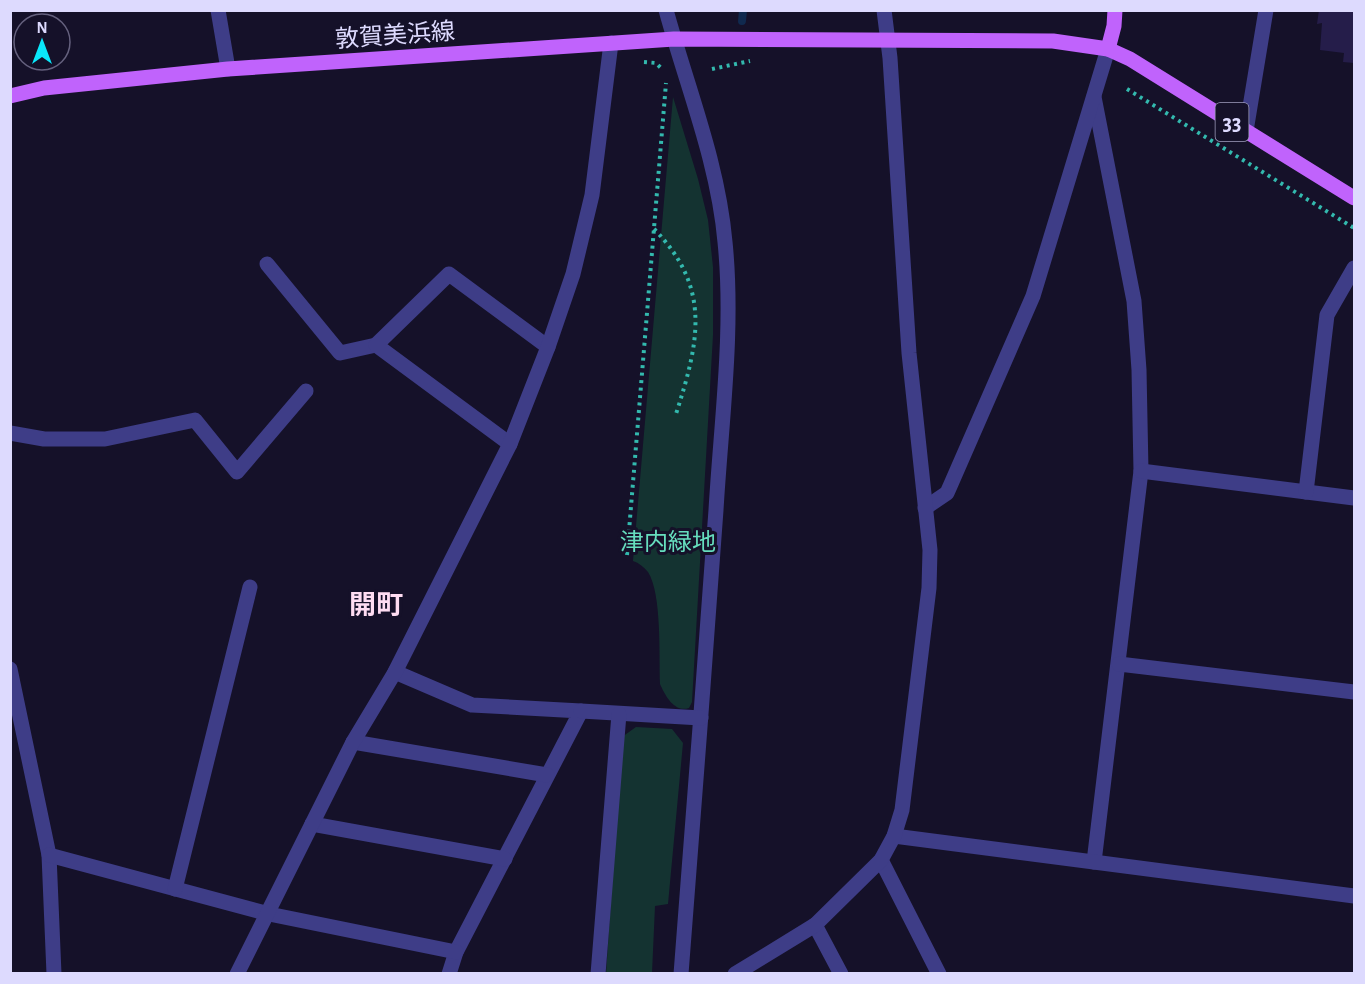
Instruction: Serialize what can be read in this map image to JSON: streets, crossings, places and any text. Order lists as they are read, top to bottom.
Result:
{
  "streets": {
    "main road": ["敦賀美浜線", "33"]
  },
  "crossings": [
    ["敦賀美浜線", "33"]
  ],
  "districts": ["開町"],
  "parks": ["津内緑地"],
  "north": "top"
}
